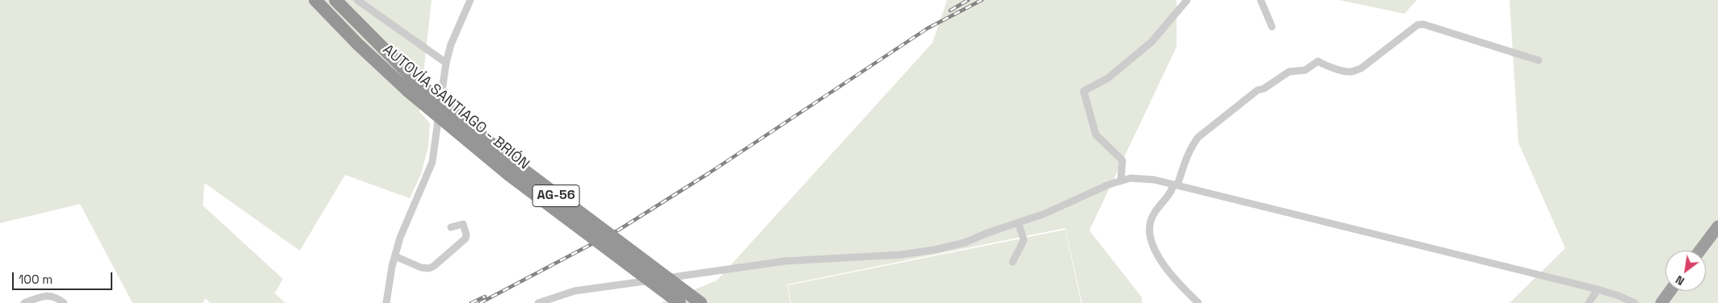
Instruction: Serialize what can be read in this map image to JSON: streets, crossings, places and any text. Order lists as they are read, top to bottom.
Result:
{
  "streets": {
    "highway": ["AUTOVÍA SANTIAGO - BRIÓN", "AG-56"]
  },
  "scale_bar": "100 m",
  "north": "bottom left"
}
